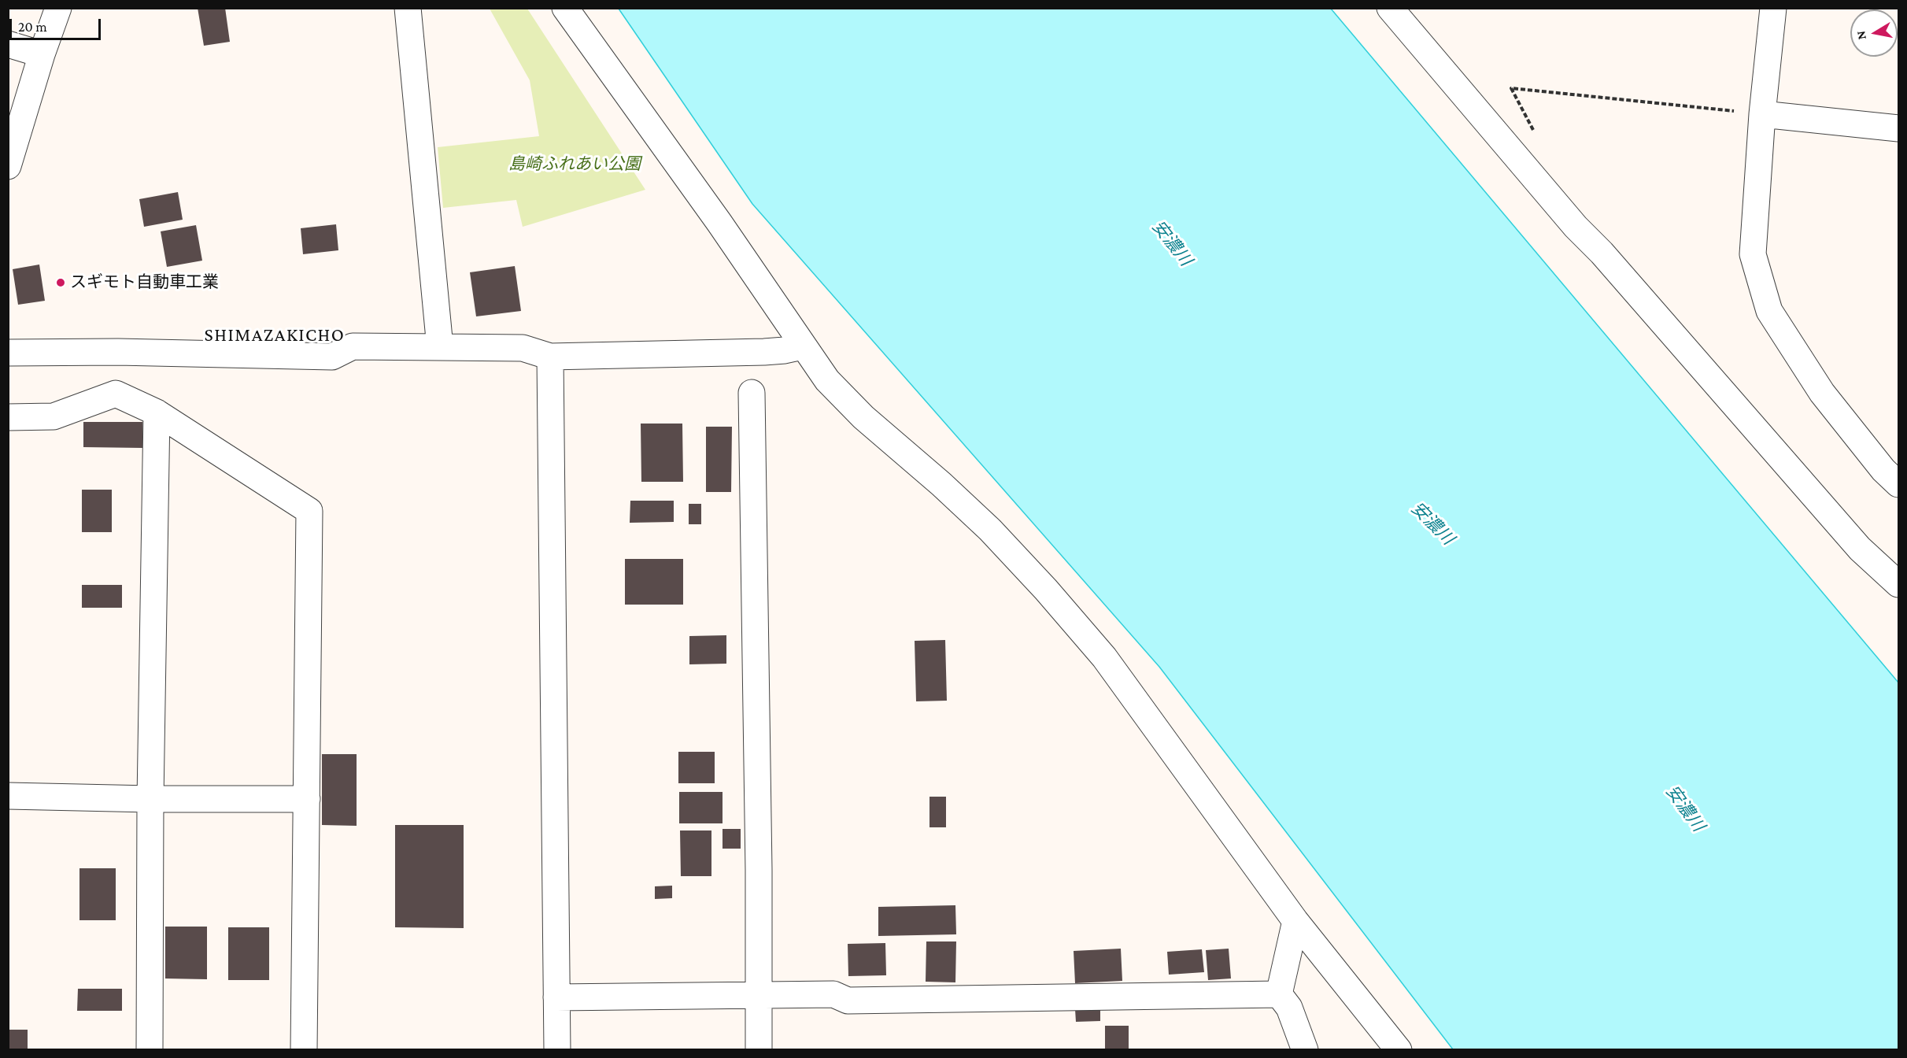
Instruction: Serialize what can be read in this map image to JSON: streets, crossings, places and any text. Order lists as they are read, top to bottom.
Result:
{
  "districts": ["SHIMAZAKICHO"],
  "water": ["安濃川"],
  "parks": ["島崎ふれあい公園"],
  "places": ["スギモト自動車工業"],
  "scale_bar": "20 m",
  "north": "left"
}
